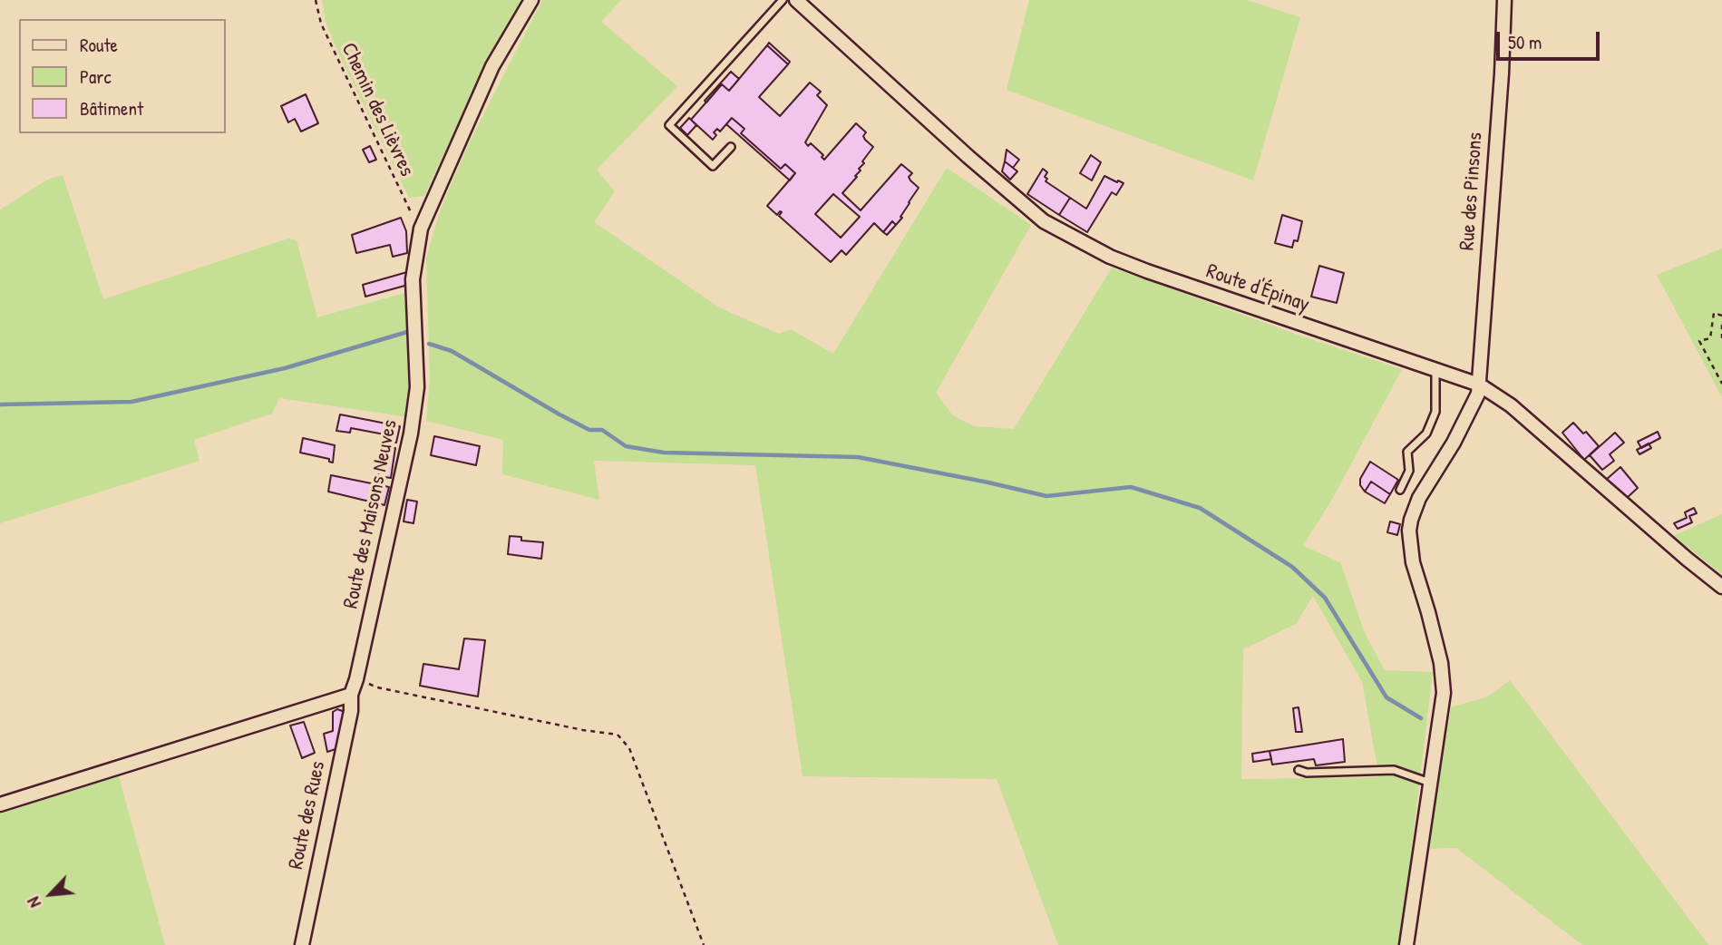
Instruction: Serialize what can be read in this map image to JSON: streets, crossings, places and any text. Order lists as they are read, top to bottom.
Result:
{
  "streets": {
    "street": [
      "Rue des Pinsons",
      "Route d'Épinay",
      "Route des Maisons Neuves",
      "Route des Rues"
    ],
    "path": ["Chemin des Lièvres"]
  },
  "crossings": [
    ["Chemin des Lièvres", "Route des Maisons Neuves"],
    ["Rue des Pinsons", "Route d'Épinay"],
    ["Route des Maisons Neuves", "Route des Rues"]
  ],
  "legend": ["Route", "Parc", "Bâtiment"],
  "scale_bar": "50 m",
  "north": "bottom left"
}
